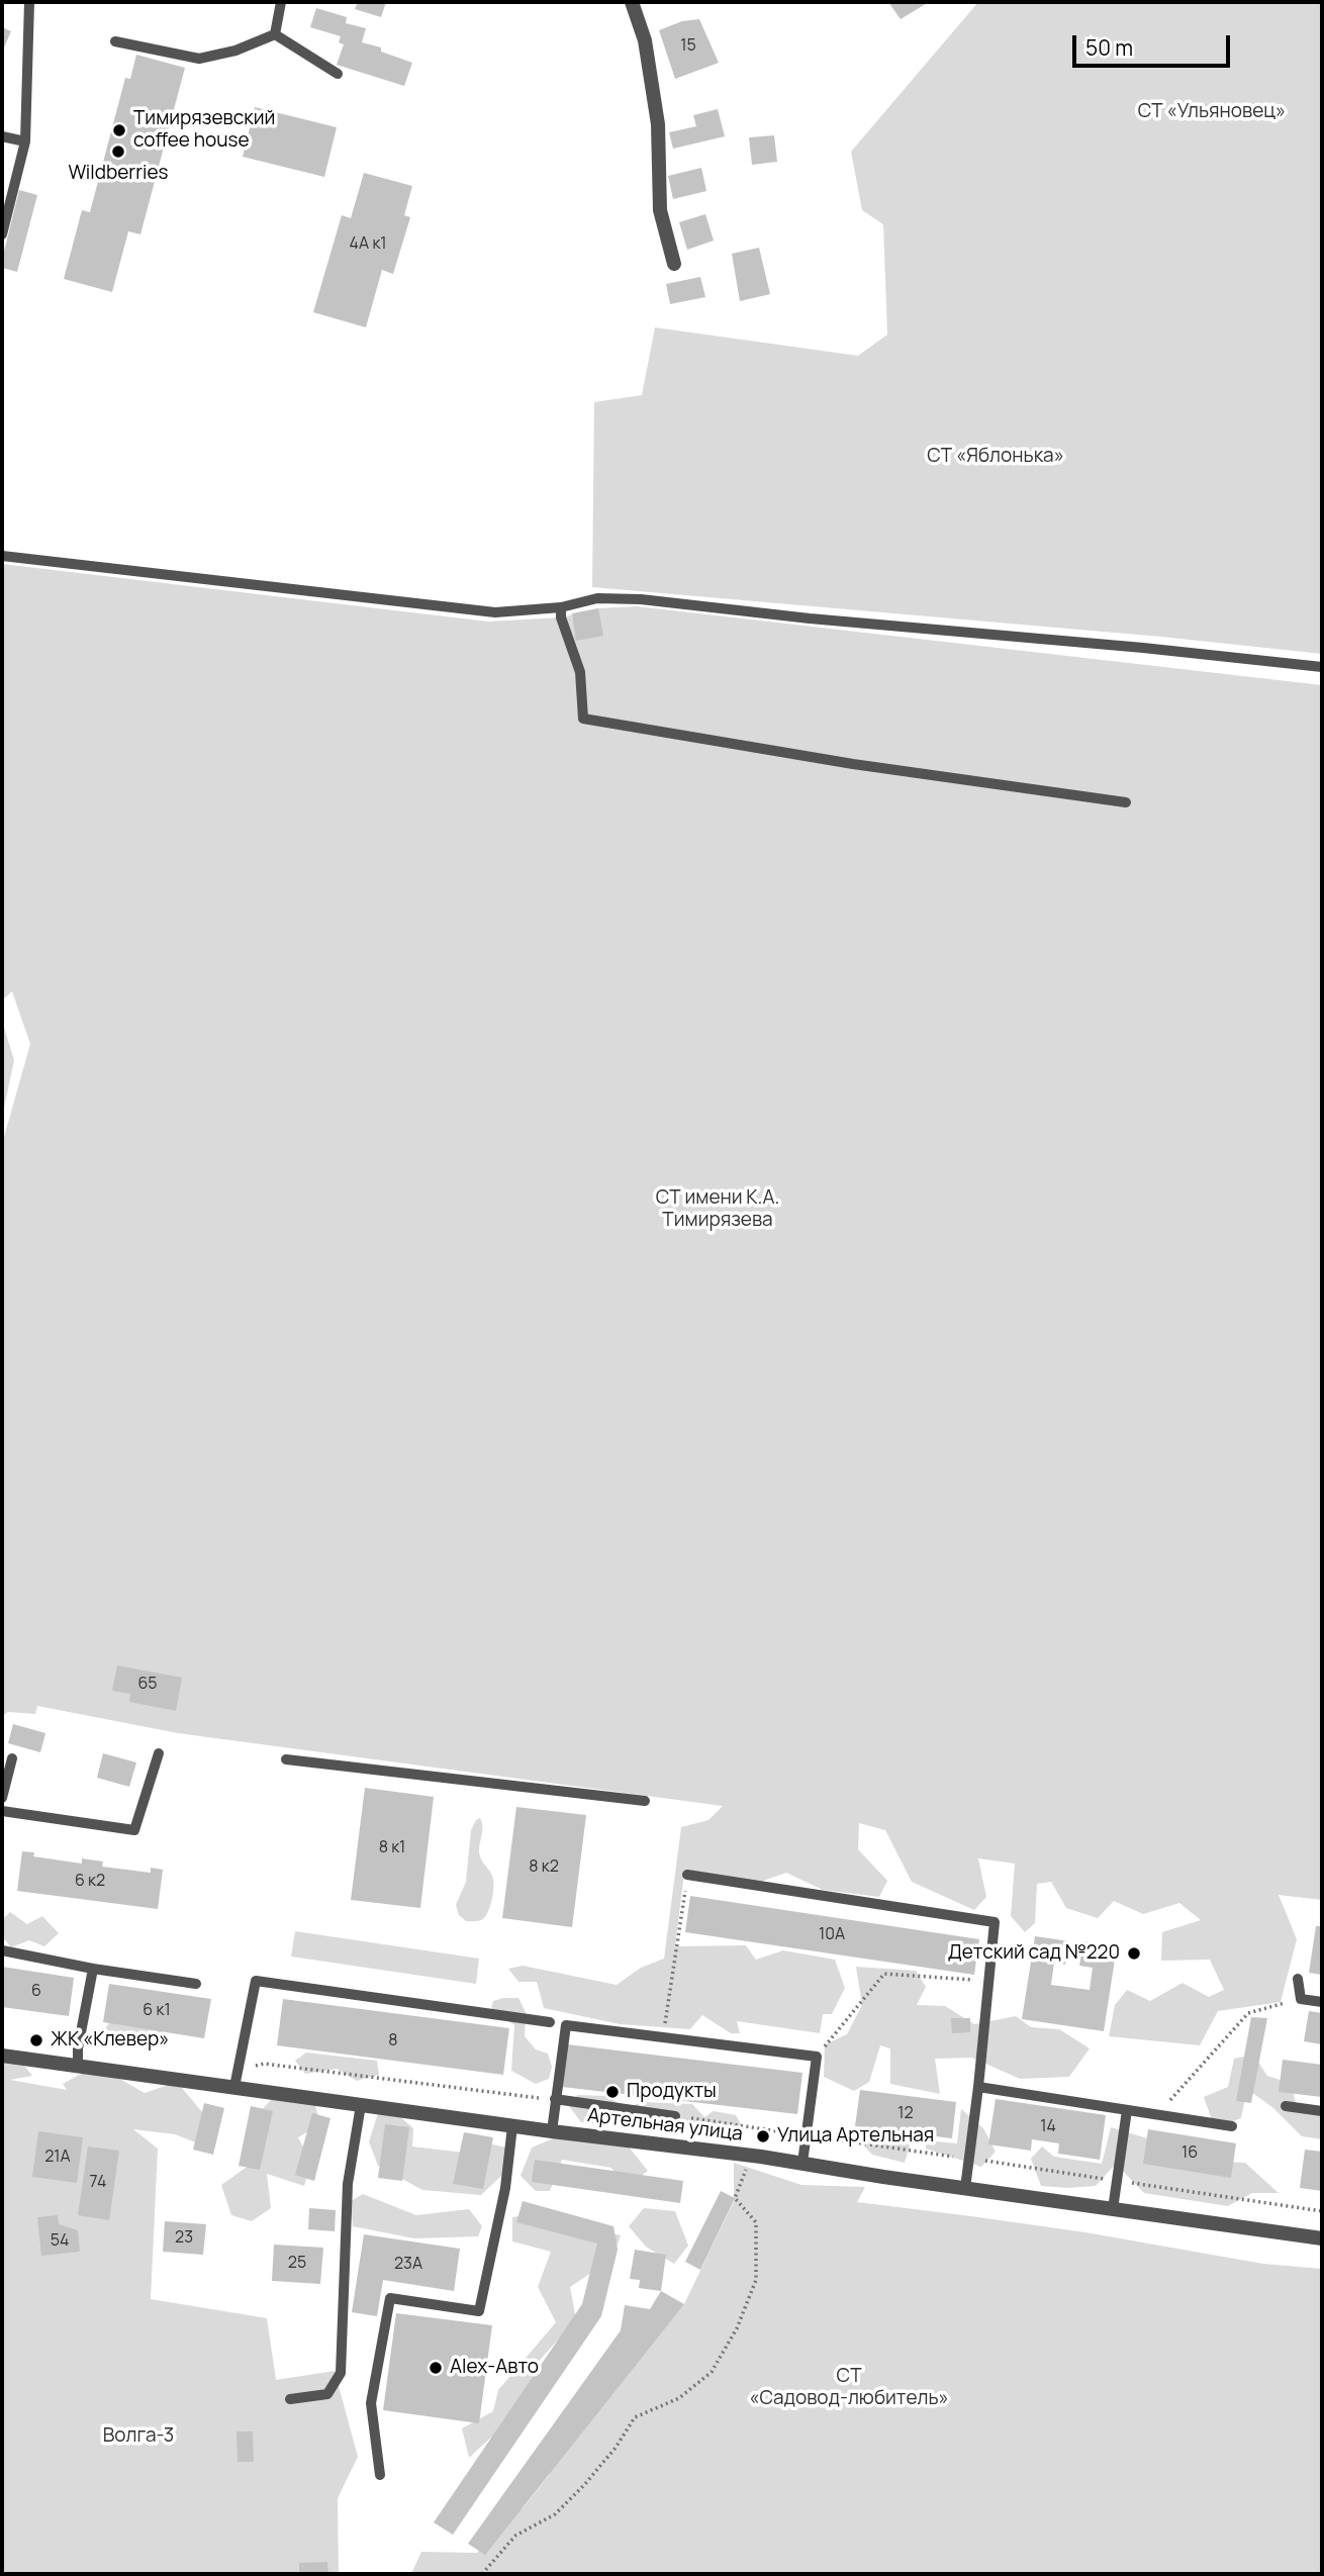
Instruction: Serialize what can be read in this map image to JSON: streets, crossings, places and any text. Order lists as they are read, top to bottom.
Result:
{
  "streets": {
    "street": ["Артельная улица"]
  },
  "parks": [
    "СТ «Ульяновец»",
    "СТ «Яблонька»",
    "СТ имени К.А. Тимирязева",
    "СТ «Садовод-любитель»",
    "Волга-3"
  ],
  "places": [
    "Тимирязевский coffee house",
    "Wildberries",
    "Детский сад №220",
    "ЖК «Клевер»",
    "Продукты",
    "Улица Артельная",
    "Alex-Авто"
  ],
  "house_numbers": [
    "15",
    "4А к1",
    "65",
    "8 к1",
    "8 к2",
    "6 к2",
    "10А",
    "6",
    "6 к1",
    "8",
    "12",
    "14",
    "16",
    "21А",
    "74",
    "23",
    "54",
    "25",
    "23А"
  ],
  "scale_bar": "50 m"
}
